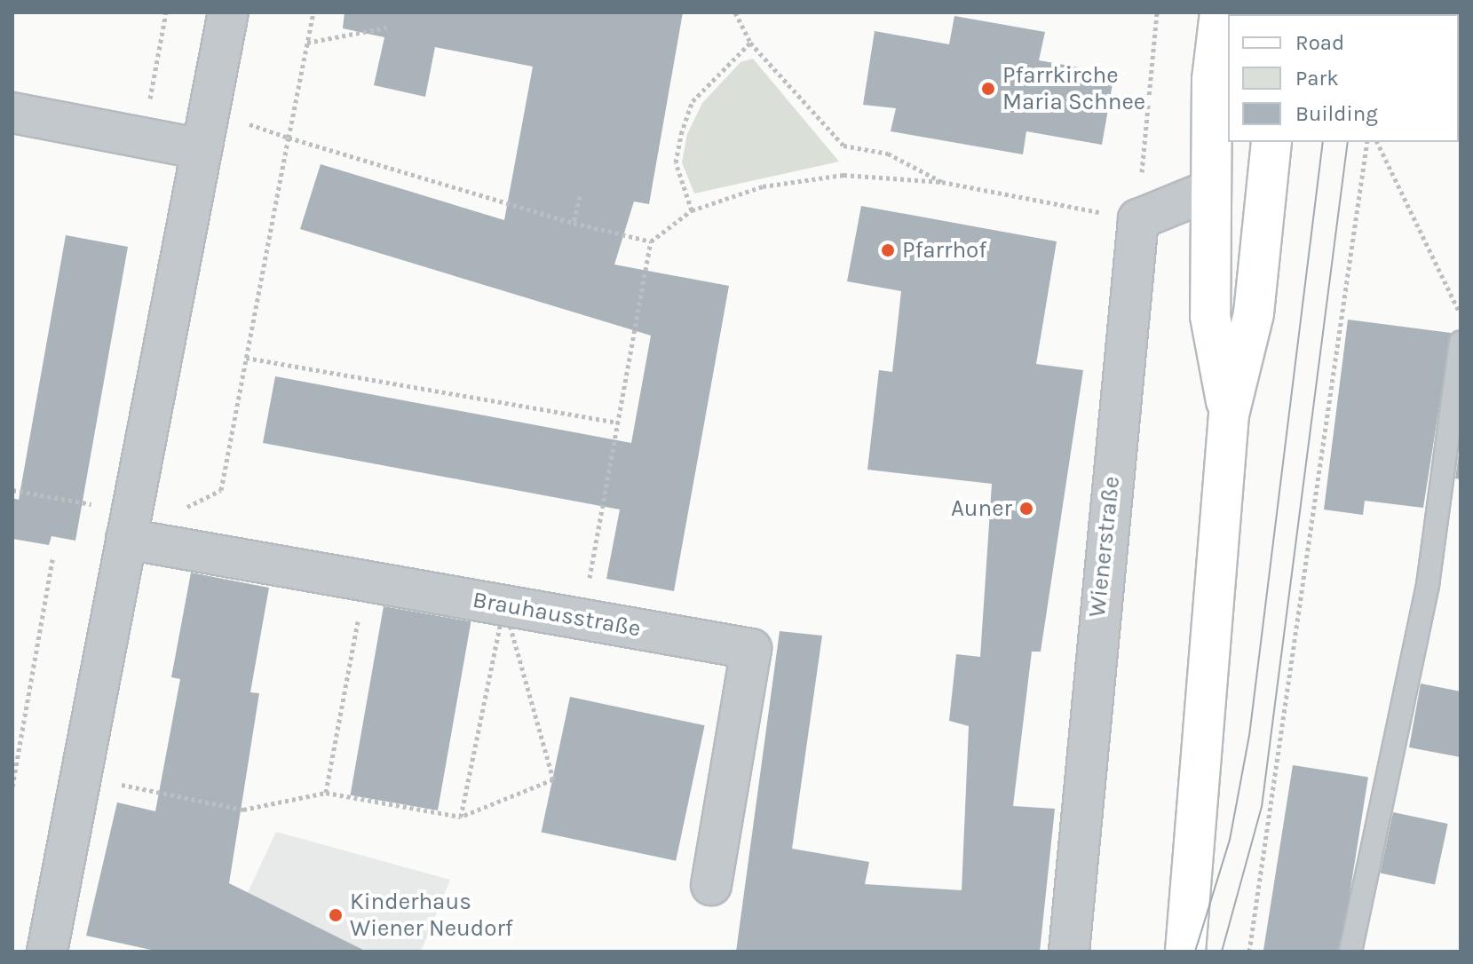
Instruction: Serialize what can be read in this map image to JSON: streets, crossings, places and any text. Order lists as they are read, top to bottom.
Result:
{
  "streets": {
    "street": ["Wienerstraße", "Brauhausstraße"]
  },
  "places": [
    "Pfarrkirche Maria Schnee",
    "Pfarrhof",
    "Auner",
    "Kinderhaus Wiener Neudorf"
  ],
  "legend": ["Road", "Park", "Building"]
}
